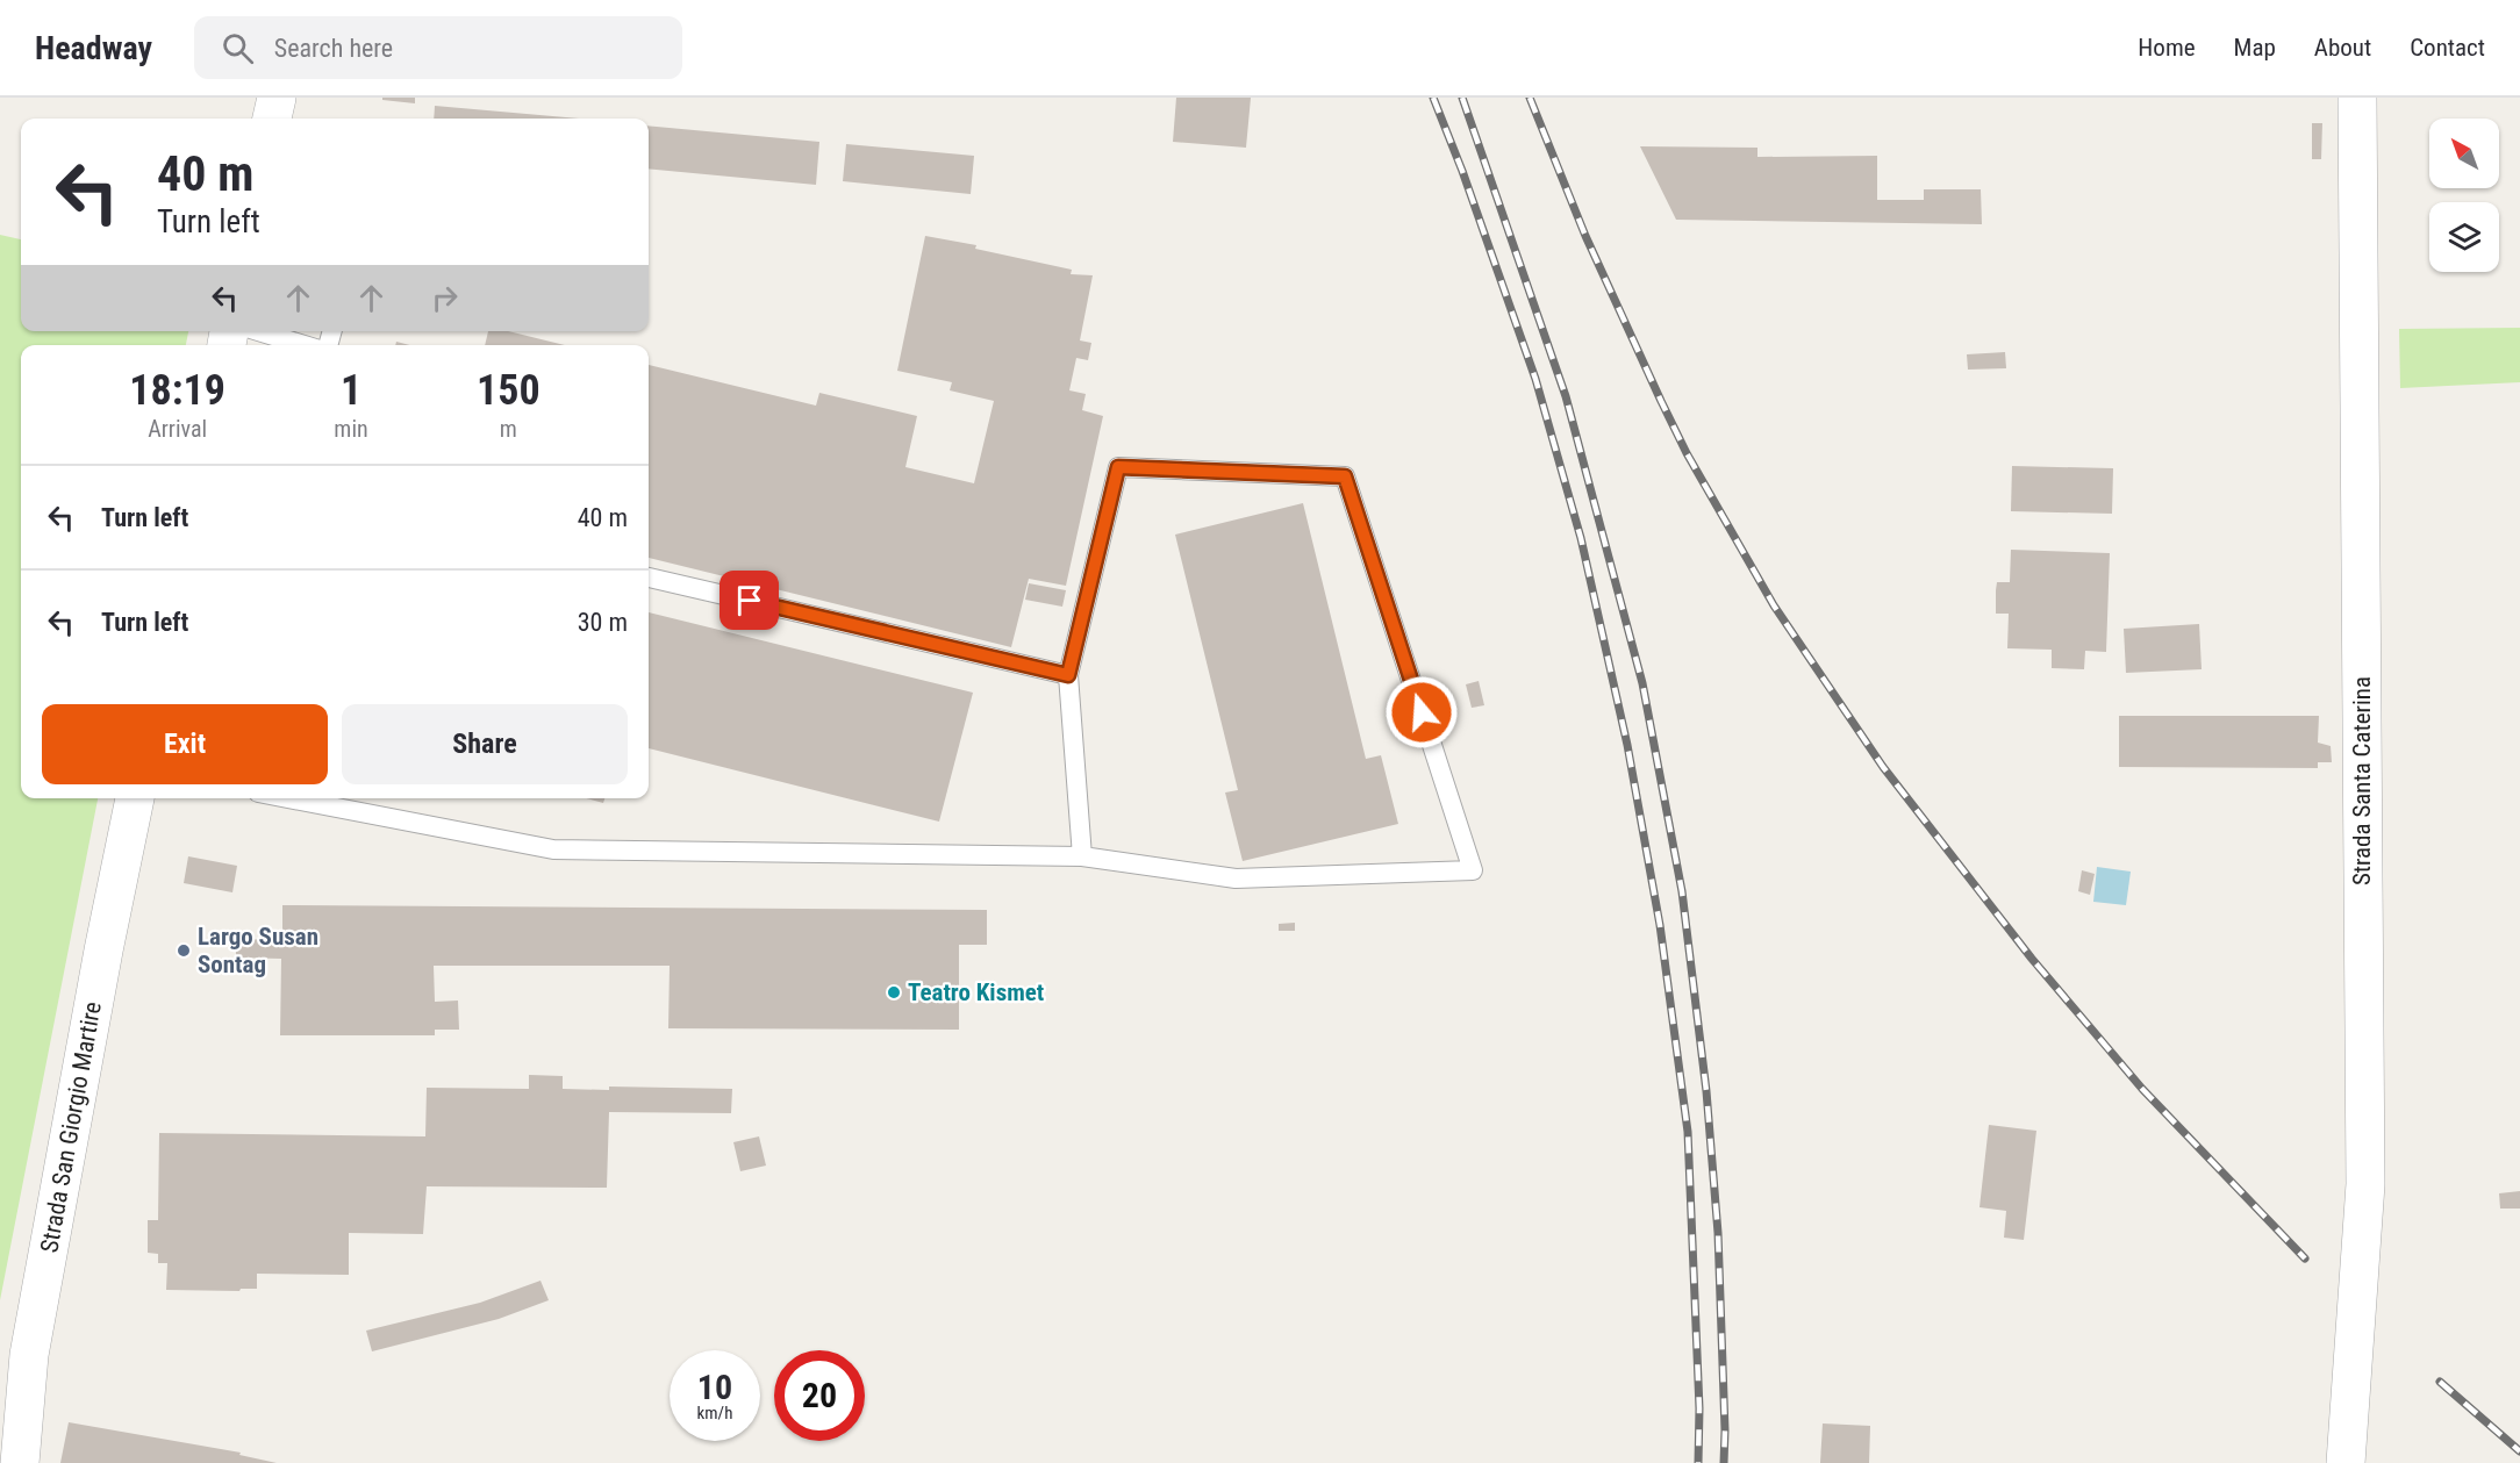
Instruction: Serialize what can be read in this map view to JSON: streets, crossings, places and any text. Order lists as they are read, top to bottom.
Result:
{
  "streets": {
    "street": ["Strada Santa Caterina", "Strada San Giorgio Martire"]
  },
  "places": ["Largo Susan Sontag", "Teatro Kismet"],
  "north": "top left",
  "page": {
    "header": "Headway",
    "search": "Search here",
    "nav": [
      "Home",
      "Map",
      "About",
      "Contact"
    ],
    "turn": ["40 m", "Turn left"],
    "eta": [
      "18:19",
      "Arrival",
      "1",
      "min",
      "150",
      "m"
    ],
    "list": [
      {
        "name": "Turn left",
        "value": "40 m"
      },
      {
        "name": "Turn left",
        "value": "30 m"
      }
    ],
    "buttons": ["Exit", "Share"],
    "speed": "10 km/h",
    "limit": "20"
  }
}
